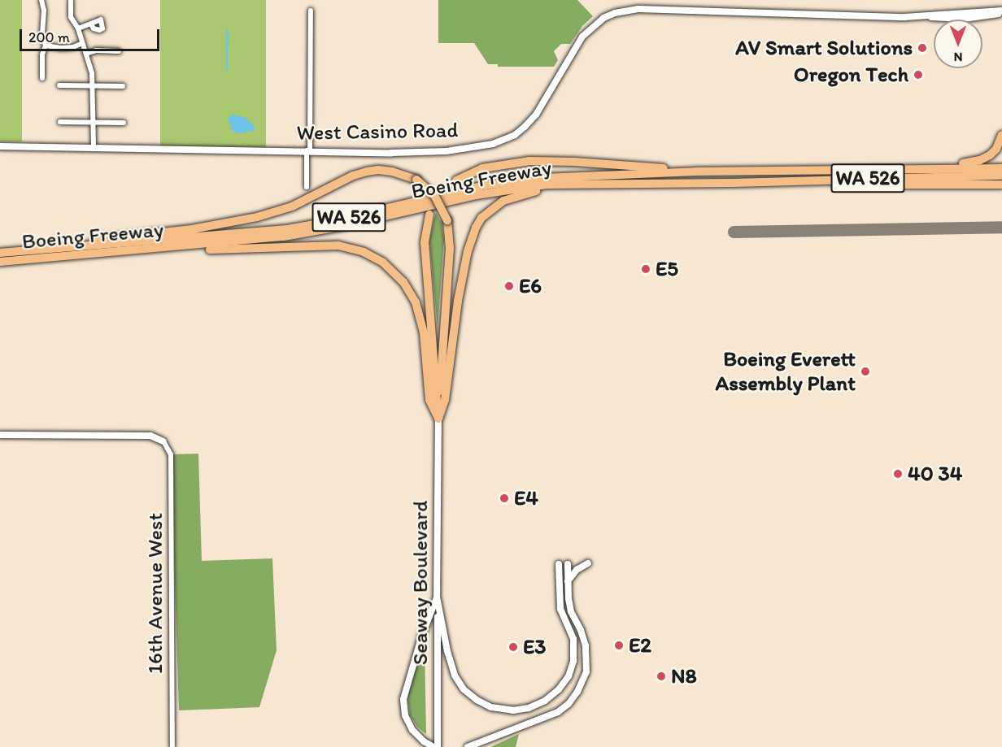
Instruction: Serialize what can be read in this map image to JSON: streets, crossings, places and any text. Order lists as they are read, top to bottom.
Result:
{
  "streets": {
    "highway": ["WA 526", "Boeing Freeway"],
    "street": ["West Casino Road", "Seaway Boulevard", "16th Avenue West"]
  },
  "places": [
    "AV Smart Solutions",
    "Oregon Tech",
    "E5",
    "E6",
    "Boeing Everett Assembly Plant",
    "40 34",
    "E4",
    "E2",
    "E3",
    "N8"
  ],
  "scale_bar": "200 m",
  "north": "bottom"
}
